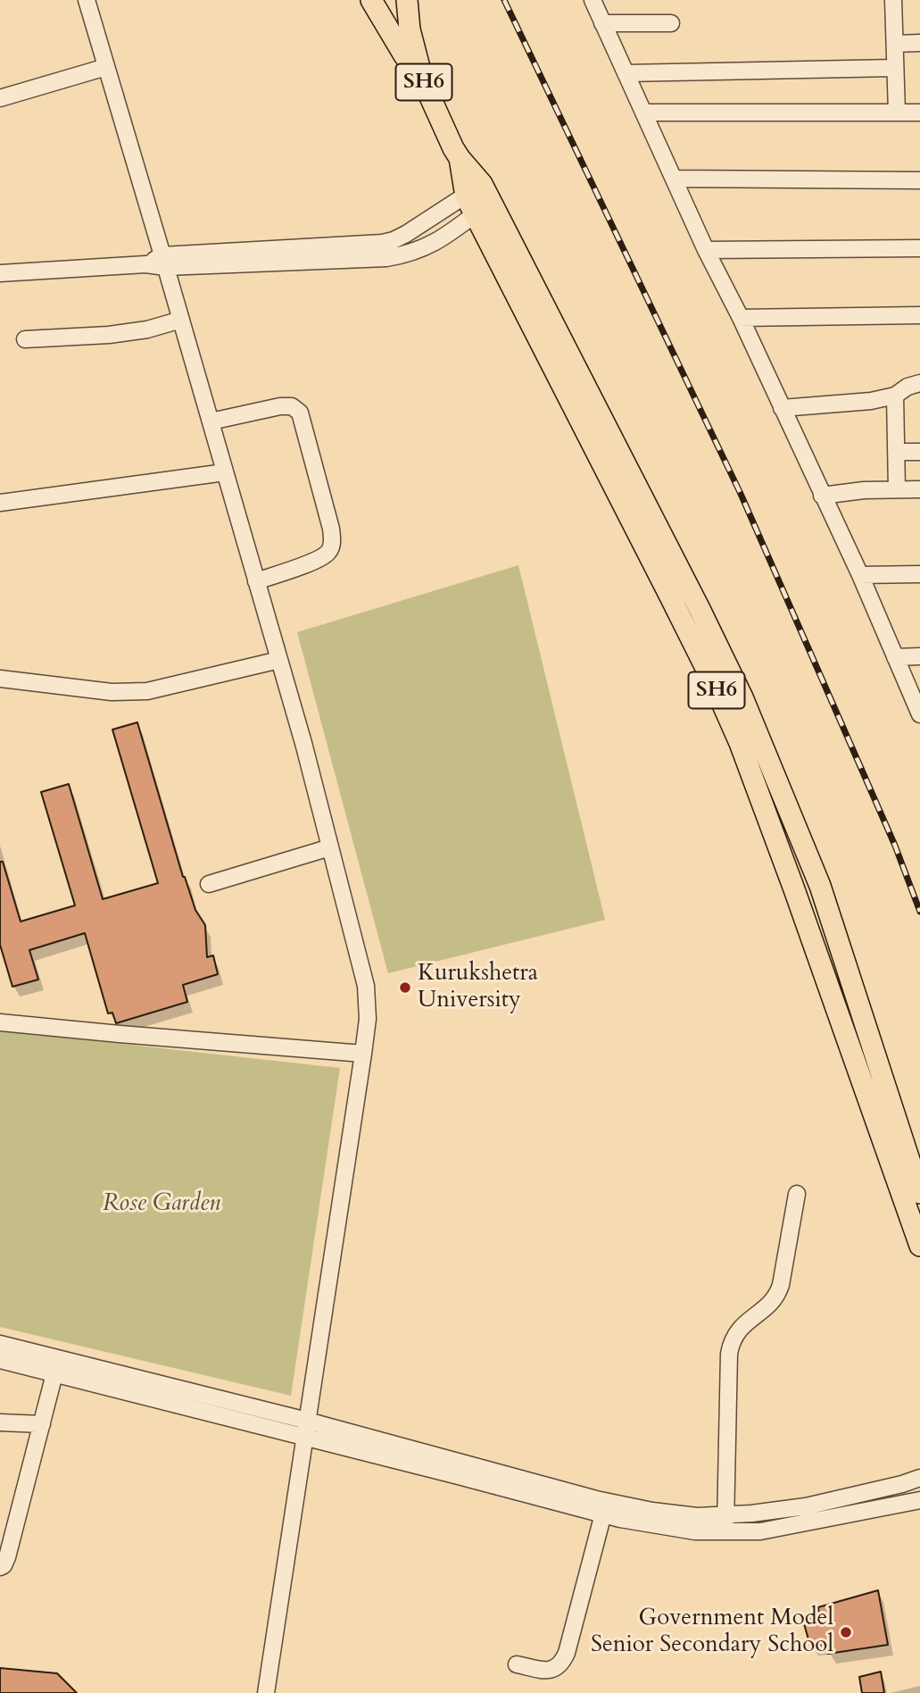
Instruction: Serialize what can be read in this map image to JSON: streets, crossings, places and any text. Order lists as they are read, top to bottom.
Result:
{
  "streets": {
    "main road": ["SH6"]
  },
  "parks": ["Rose Garden"],
  "places": ["Kurukshetra University", "Government Model Senior Secondary School"]
}
